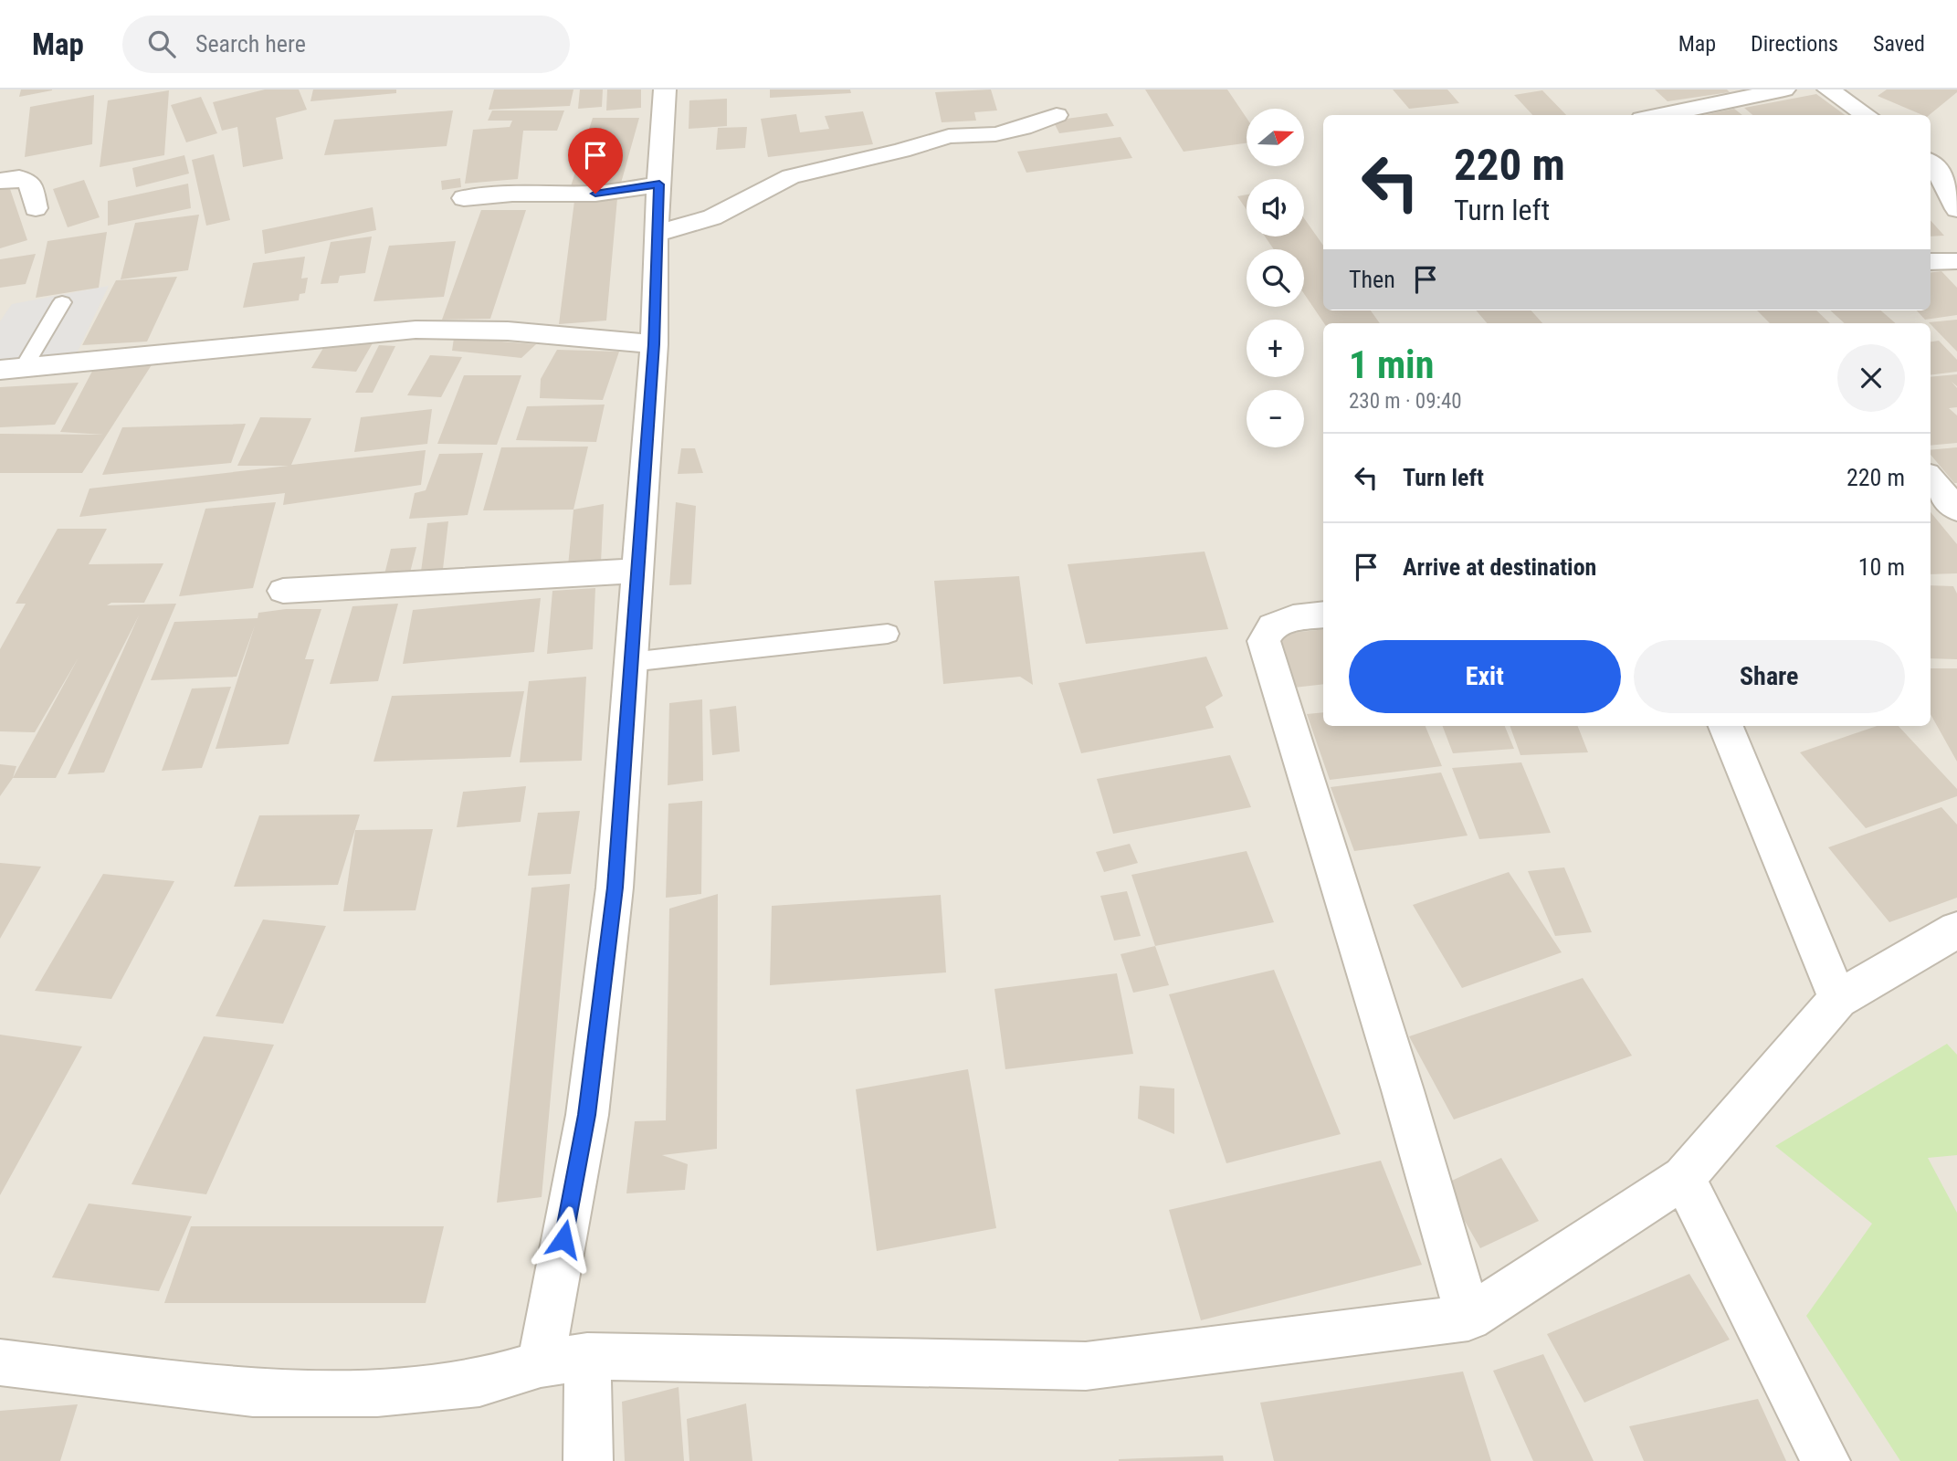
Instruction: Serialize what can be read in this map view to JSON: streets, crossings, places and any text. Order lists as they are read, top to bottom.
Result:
{
  "north": "right",
  "page": {
    "header": "Map",
    "search": "Search here",
    "nav": ["Map", "Directions", "Saved"],
    "map_buttons": ["+", "−"],
    "turn": ["220 m", "Turn left"],
    "then": "Then",
    "heading": ["1 min", "230 m · 09:40"],
    "list": [
      {
        "name": "Turn left",
        "value": "220 m"
      },
      {
        "name": "Arrive at destination",
        "value": "10 m"
      }
    ],
    "buttons": ["Exit", "Share"]
  }
}
